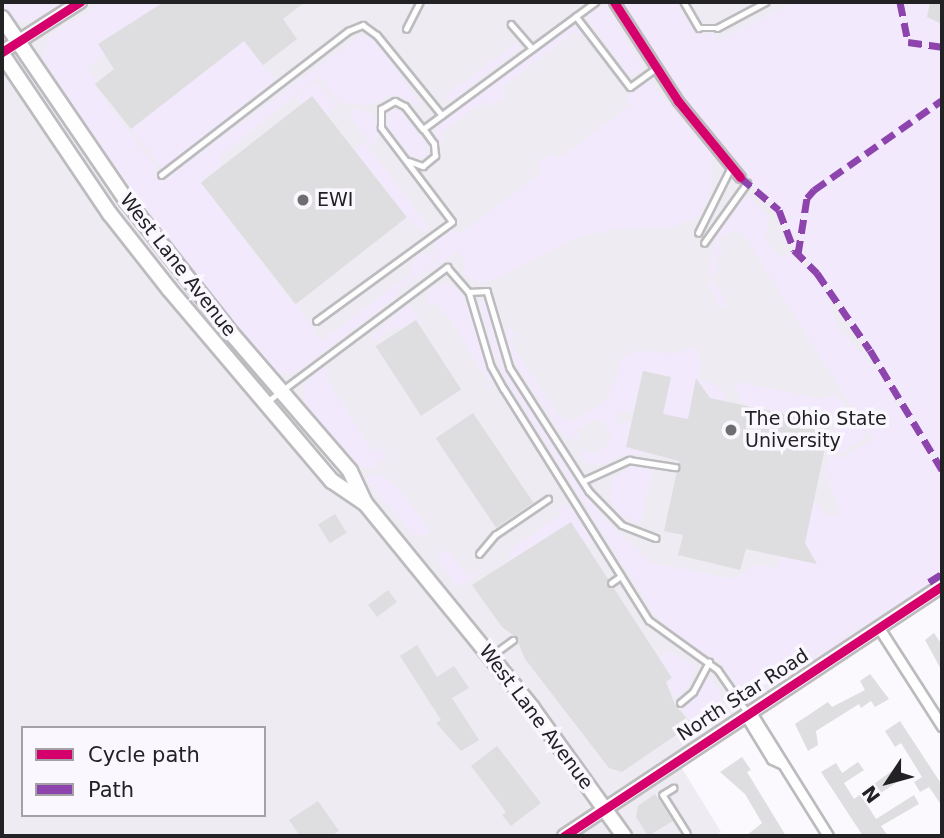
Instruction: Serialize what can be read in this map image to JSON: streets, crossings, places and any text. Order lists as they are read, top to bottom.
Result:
{
  "streets": {
    "main road": ["West Lane Avenue"],
    "street": ["North Star Road"]
  },
  "crossings": [
    ["West Lane Avenue", "North Star Road"]
  ],
  "places": ["EWI", "The Ohio State University"],
  "legend": ["Cycle path", "Path"],
  "north": "bottom left"
}
